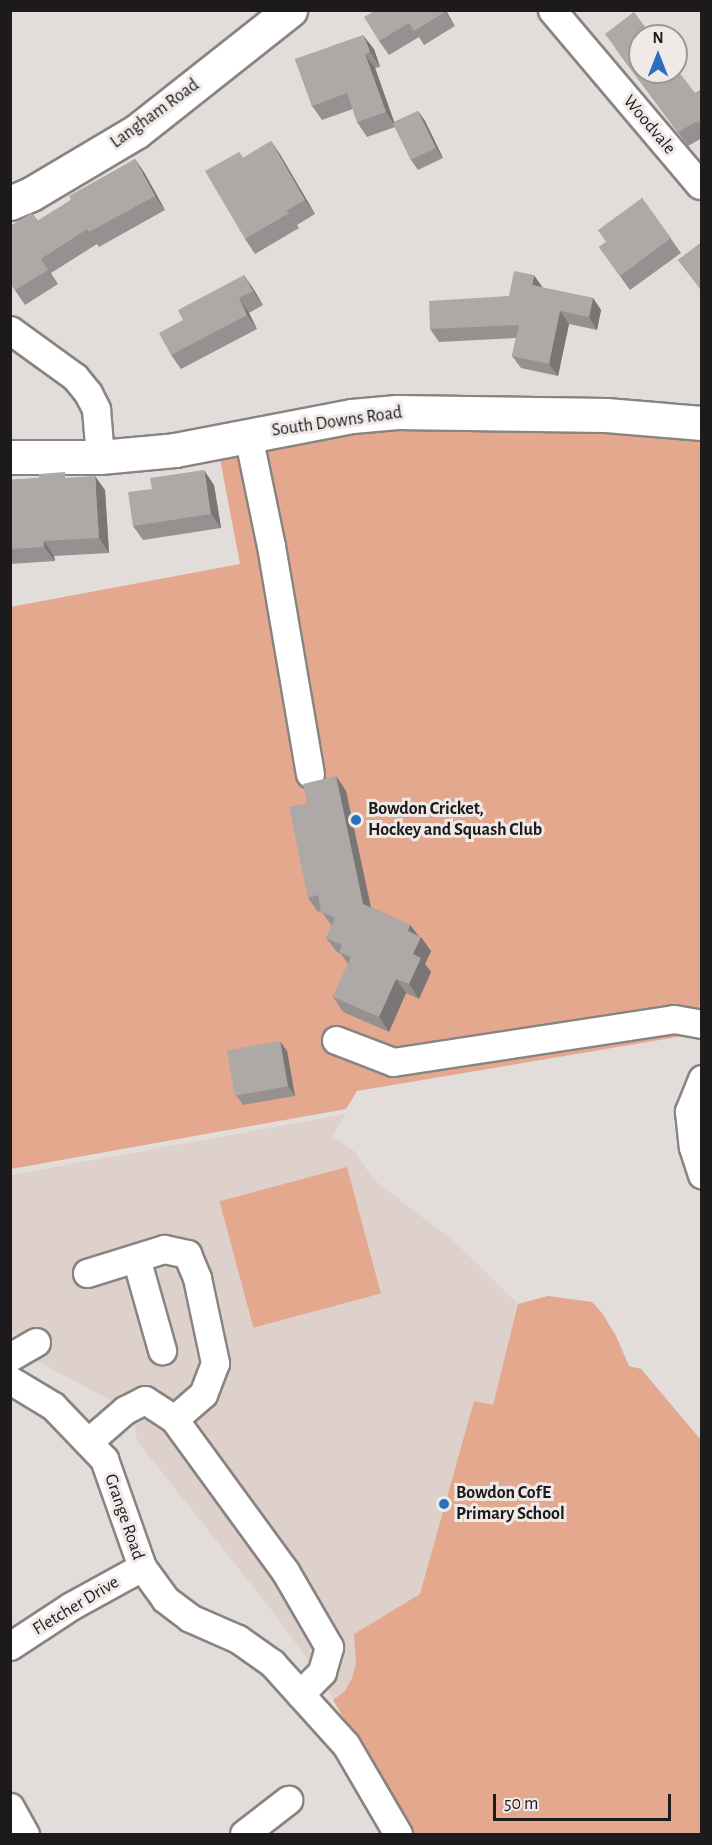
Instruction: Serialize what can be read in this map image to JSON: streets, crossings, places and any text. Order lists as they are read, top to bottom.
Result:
{
  "streets": {
    "main road": ["Langham Road", "South Downs Road"],
    "street": ["Woodvale", "Grange Road", "Fletcher Drive"]
  },
  "crossings": [
    ["Grange Road", "Fletcher Drive"]
  ],
  "places": ["Bowdon Cricket, Hockey and Squash Club", "Bowdon CofE Primary School"],
  "scale_bar": "50 m",
  "north": "top"
}
